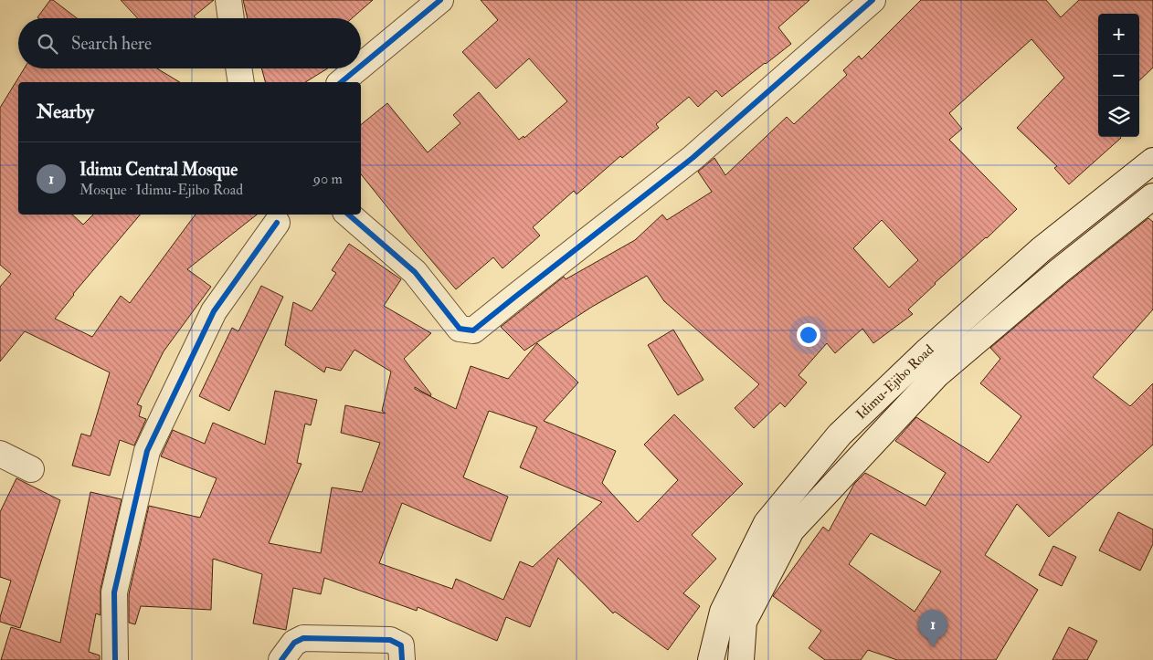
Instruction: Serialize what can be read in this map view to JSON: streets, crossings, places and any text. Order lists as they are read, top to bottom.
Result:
{
  "streets": {
    "street": ["Idimu-Ejibo Road"]
  },
  "page": {
    "map_buttons": ["+", "−"],
    "search": "Search here",
    "heading": "Nearby",
    "list": [
      {
        "mark": "1",
        "name": "Idimu Central Mosque",
        "note": "Mosque · Idimu-Ejibo Road",
        "value": "90 m"
      }
    ],
    "pins": "1"
  }
}
